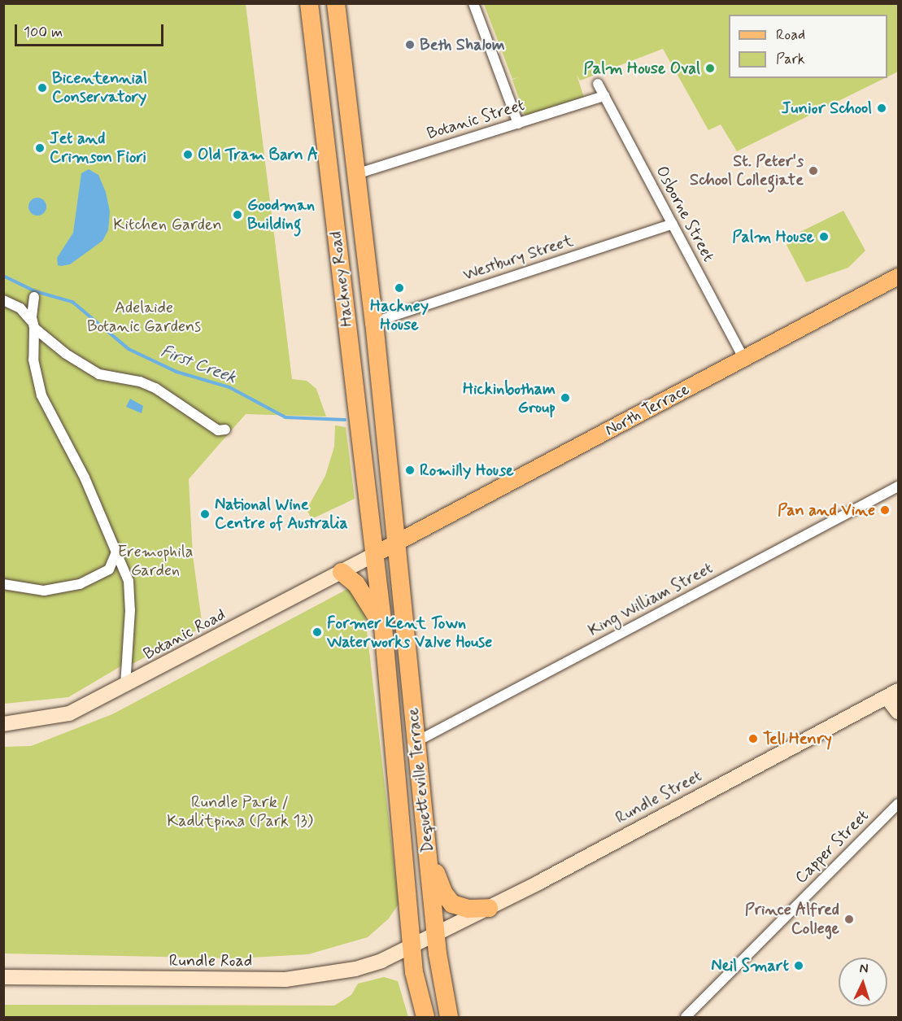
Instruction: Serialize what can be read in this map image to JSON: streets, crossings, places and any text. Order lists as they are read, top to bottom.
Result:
{
  "streets": {
    "highway": ["Hackney Road", "Dequetteville Terrace"],
    "main road": [
      "North Terrace",
      "Botanic Road",
      "Rundle Street",
      "Rundle Road"
    ],
    "street": [
      "Botanic Street",
      "Osborne Street",
      "Westbury Street",
      "King William Street",
      "Capper Street"
    ]
  },
  "crossings": [
    ["Botanic Street", "Osborne Street"],
    ["Botanic Street", "Hackney Road"],
    ["Osborne Street", "Westbury Street"],
    ["Osborne Street", "North Terrace"],
    ["Westbury Street", "Hackney Road"],
    ["Hackney Road", "North Terrace"],
    ["Hackney Road", "Botanic Road"],
    ["Hackney Road", "Dequetteville Terrace"],
    ["North Terrace", "Botanic Road"],
    ["North Terrace", "Dequetteville Terrace"],
    ["King William Street", "Dequetteville Terrace"],
    ["Botanic Road", "Dequetteville Terrace"],
    ["Dequetteville Terrace", "Rundle Street"],
    ["Dequetteville Terrace", "Rundle Road"],
    ["Rundle Street", "Rundle Road"]
  ],
  "water": ["First Creek"],
  "parks": [
    "Kitchen Garden",
    "Adelaide Botanic Gardens",
    "Eremophila Garden",
    "Rundle Park / Kadlitpina (Park 13)"
  ],
  "places": [
    "Beth Shalom",
    "Palm House Oval",
    "Bicentennial Conservatory",
    "Junior School",
    "Jet and Crimson Fiori",
    "Old Tram Barn A",
    "St. Peter's School Collegiate",
    "Goodman Building",
    "Palm House",
    "Hackney House",
    "Hickinbotham Group",
    "Romilly House",
    "Pan and Vine",
    "National Wine Centre of Australia",
    "Former Kent Town Waterworks Valve House",
    "Tell Henry",
    "Prince Alfred College",
    "Neil Smart"
  ],
  "legend": ["Road", "Park"],
  "scale_bar": "100 m",
  "north": "top"
}
